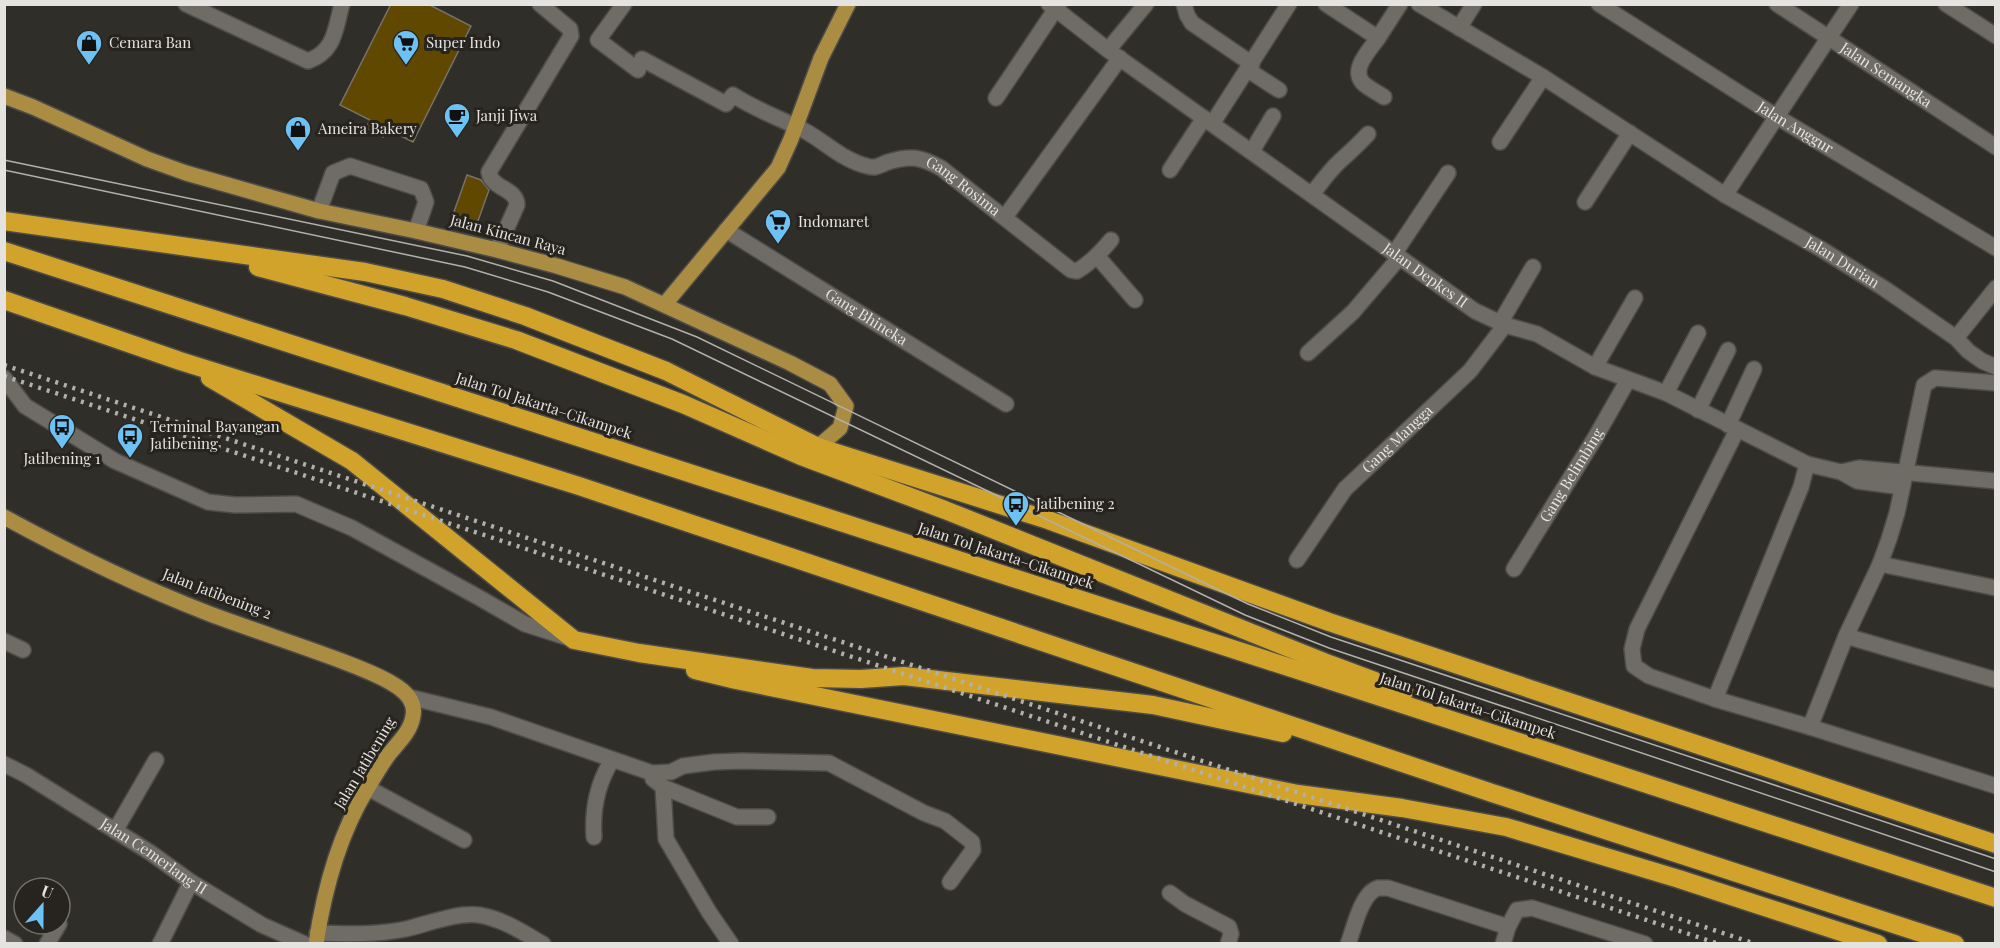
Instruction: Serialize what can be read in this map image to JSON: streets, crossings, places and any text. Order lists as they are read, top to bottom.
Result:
{
  "streets": {
    "highway": ["Jalan Tol Jakarta–Cikampek"],
    "main road": ["Jalan Kincan Raya", "Jalan Jatibening 2", "Jalan Jatibening"],
    "street": [
      "Jalan Semangka",
      "Jalan Anggur",
      "Gang Rosima",
      "Jalan Durian",
      "Jalan Depkes II",
      "Gang Bhineka",
      "Gang Mangga",
      "Gang Belimbing",
      "Jalan Cemerlang II"
    ]
  },
  "crossings": [
    ["Jalan Depkes II", "Gang Mangga"],
    ["Jalan Depkes II", "Gang Belimbing"],
    ["Jalan Jatibening 2", "Jalan Jatibening"]
  ],
  "places": {
    "shop": ["Cemara Ban", "Ameira Bakery"],
    "supermarket": ["Super Indo", "Indomaret"],
    "cafe": ["Janji Jiwa"],
    "bus stop": ["Jatibening 1", "Terminal Bayangan Jatibening", "Jatibening 2"]
  },
  "north": "top"
}
